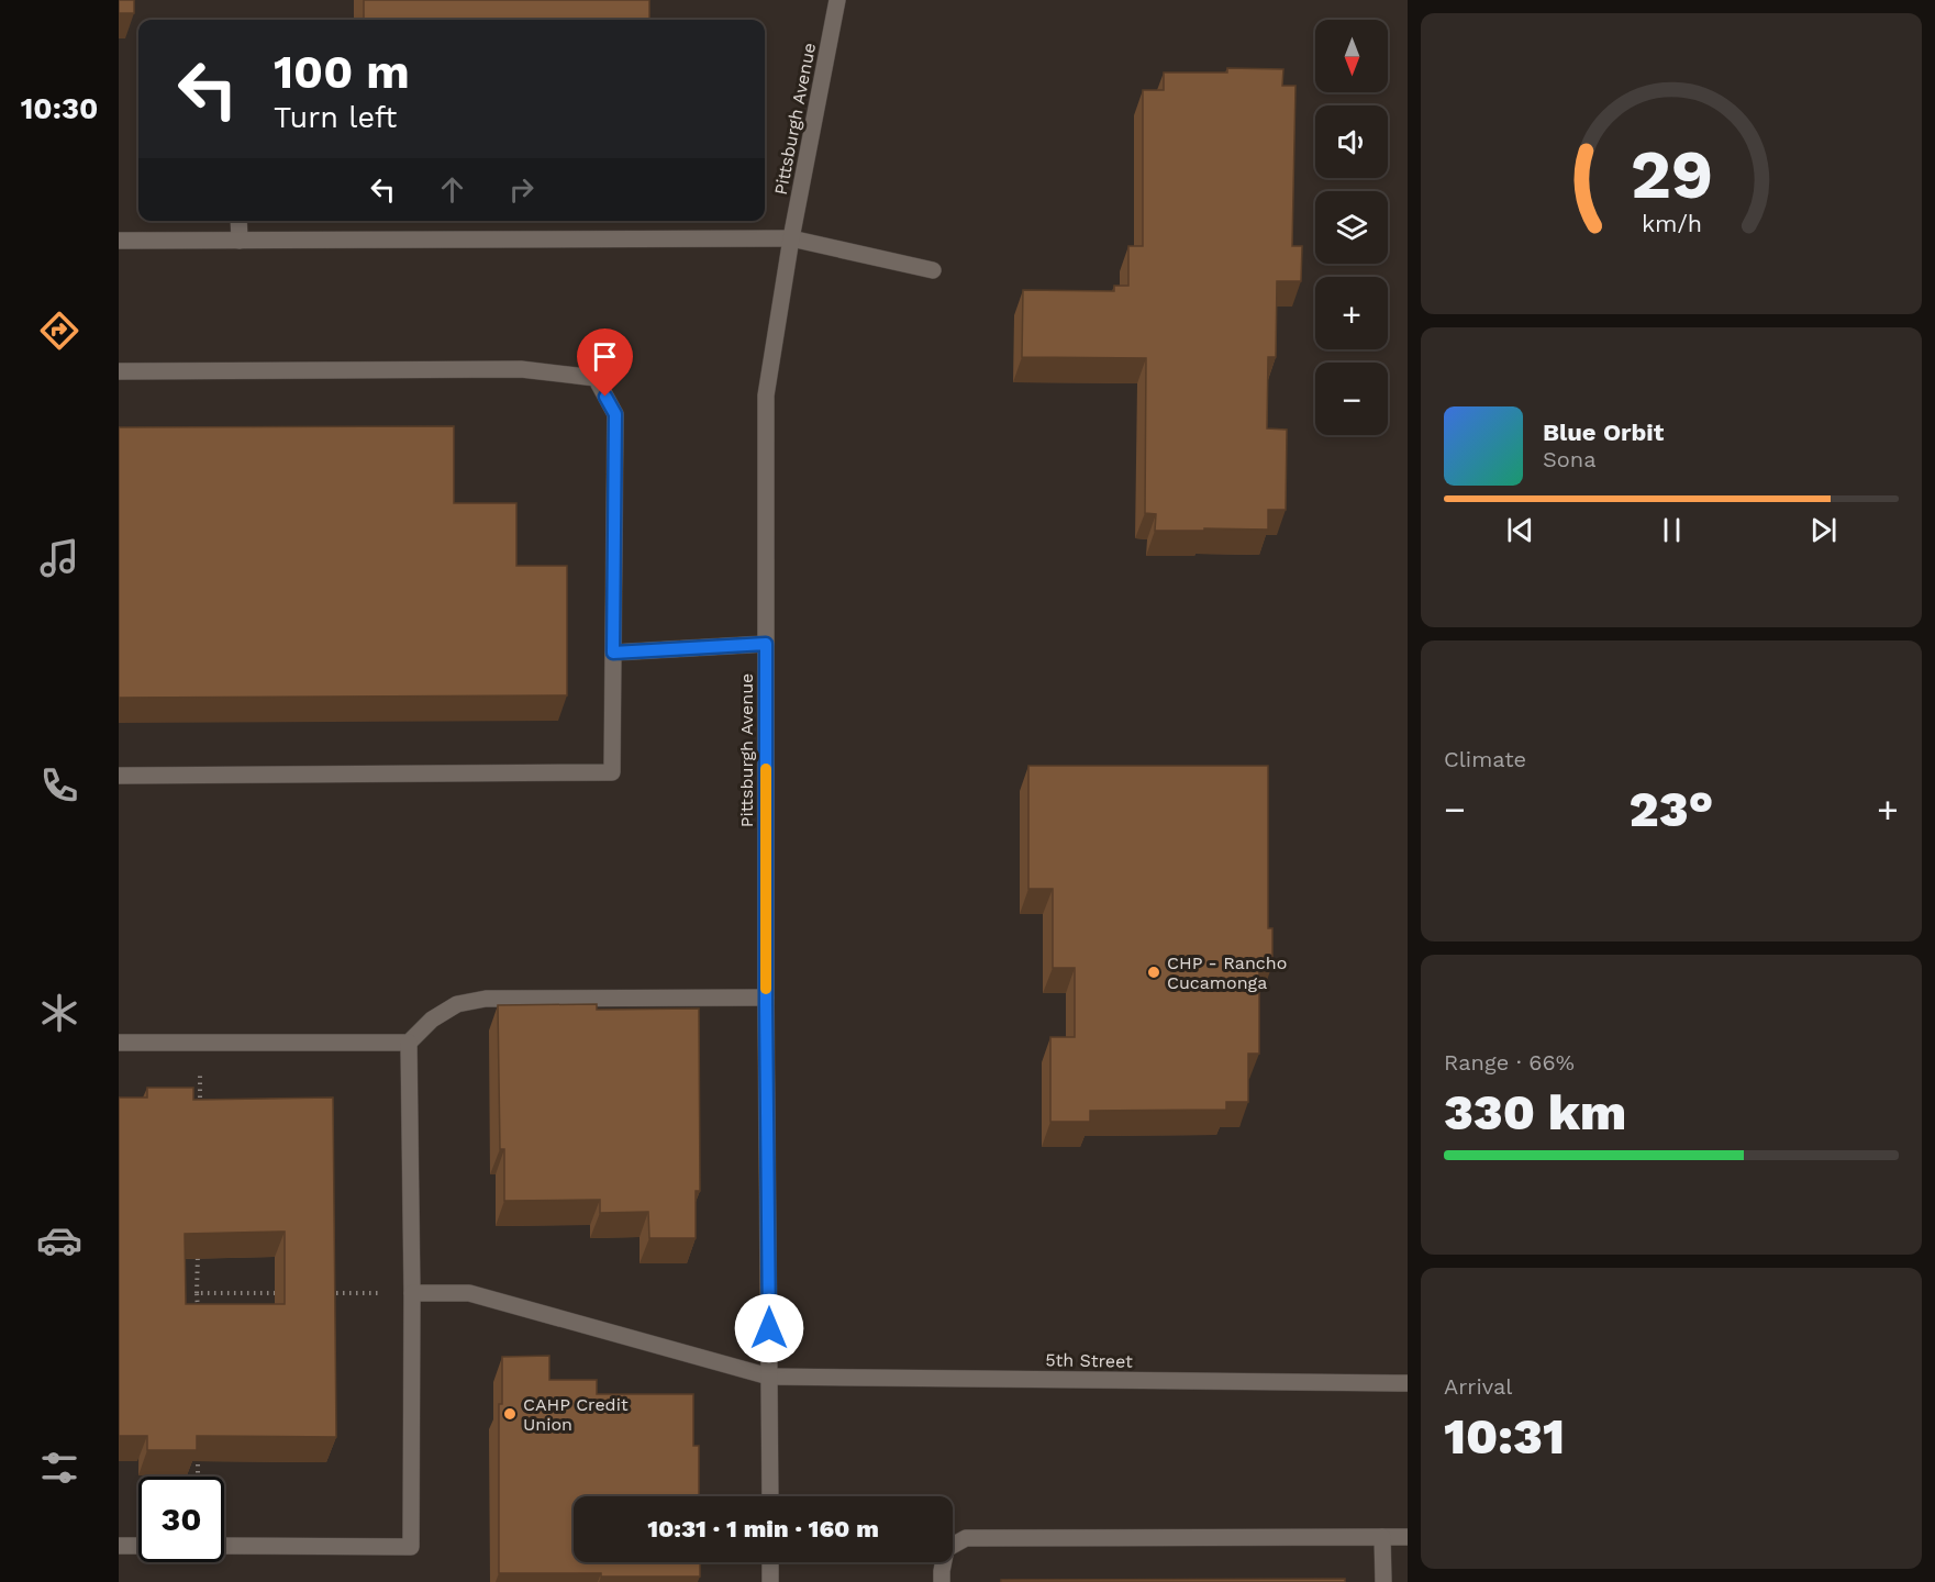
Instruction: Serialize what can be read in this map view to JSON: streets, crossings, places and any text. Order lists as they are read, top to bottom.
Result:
{
  "streets": {
    "street": ["Pittsburgh Avenue", "5th Street"]
  },
  "crossings": [
    ["Pittsburgh Avenue", "5th Street"]
  ],
  "places": ["CHP - Rancho Cucamonga", "CAHP Credit Union"],
  "north": "bottom",
  "page": {
    "tabs": "10:30",
    "map_buttons": ["+", "−"],
    "turn": ["100 m", "Turn left"],
    "song": ["Blue Orbit", "Sona"],
    "tile": [
      "Climate",
      ["Range · 66%", "330 km"],
      ["Arrival", "10:31"]
    ],
    "heat": ["−", "23°", "+"],
    "limit": "30",
    "trip": "10:31 · 1 min · 160 m",
    "gauge": ["29", "km/h"]
  }
}
